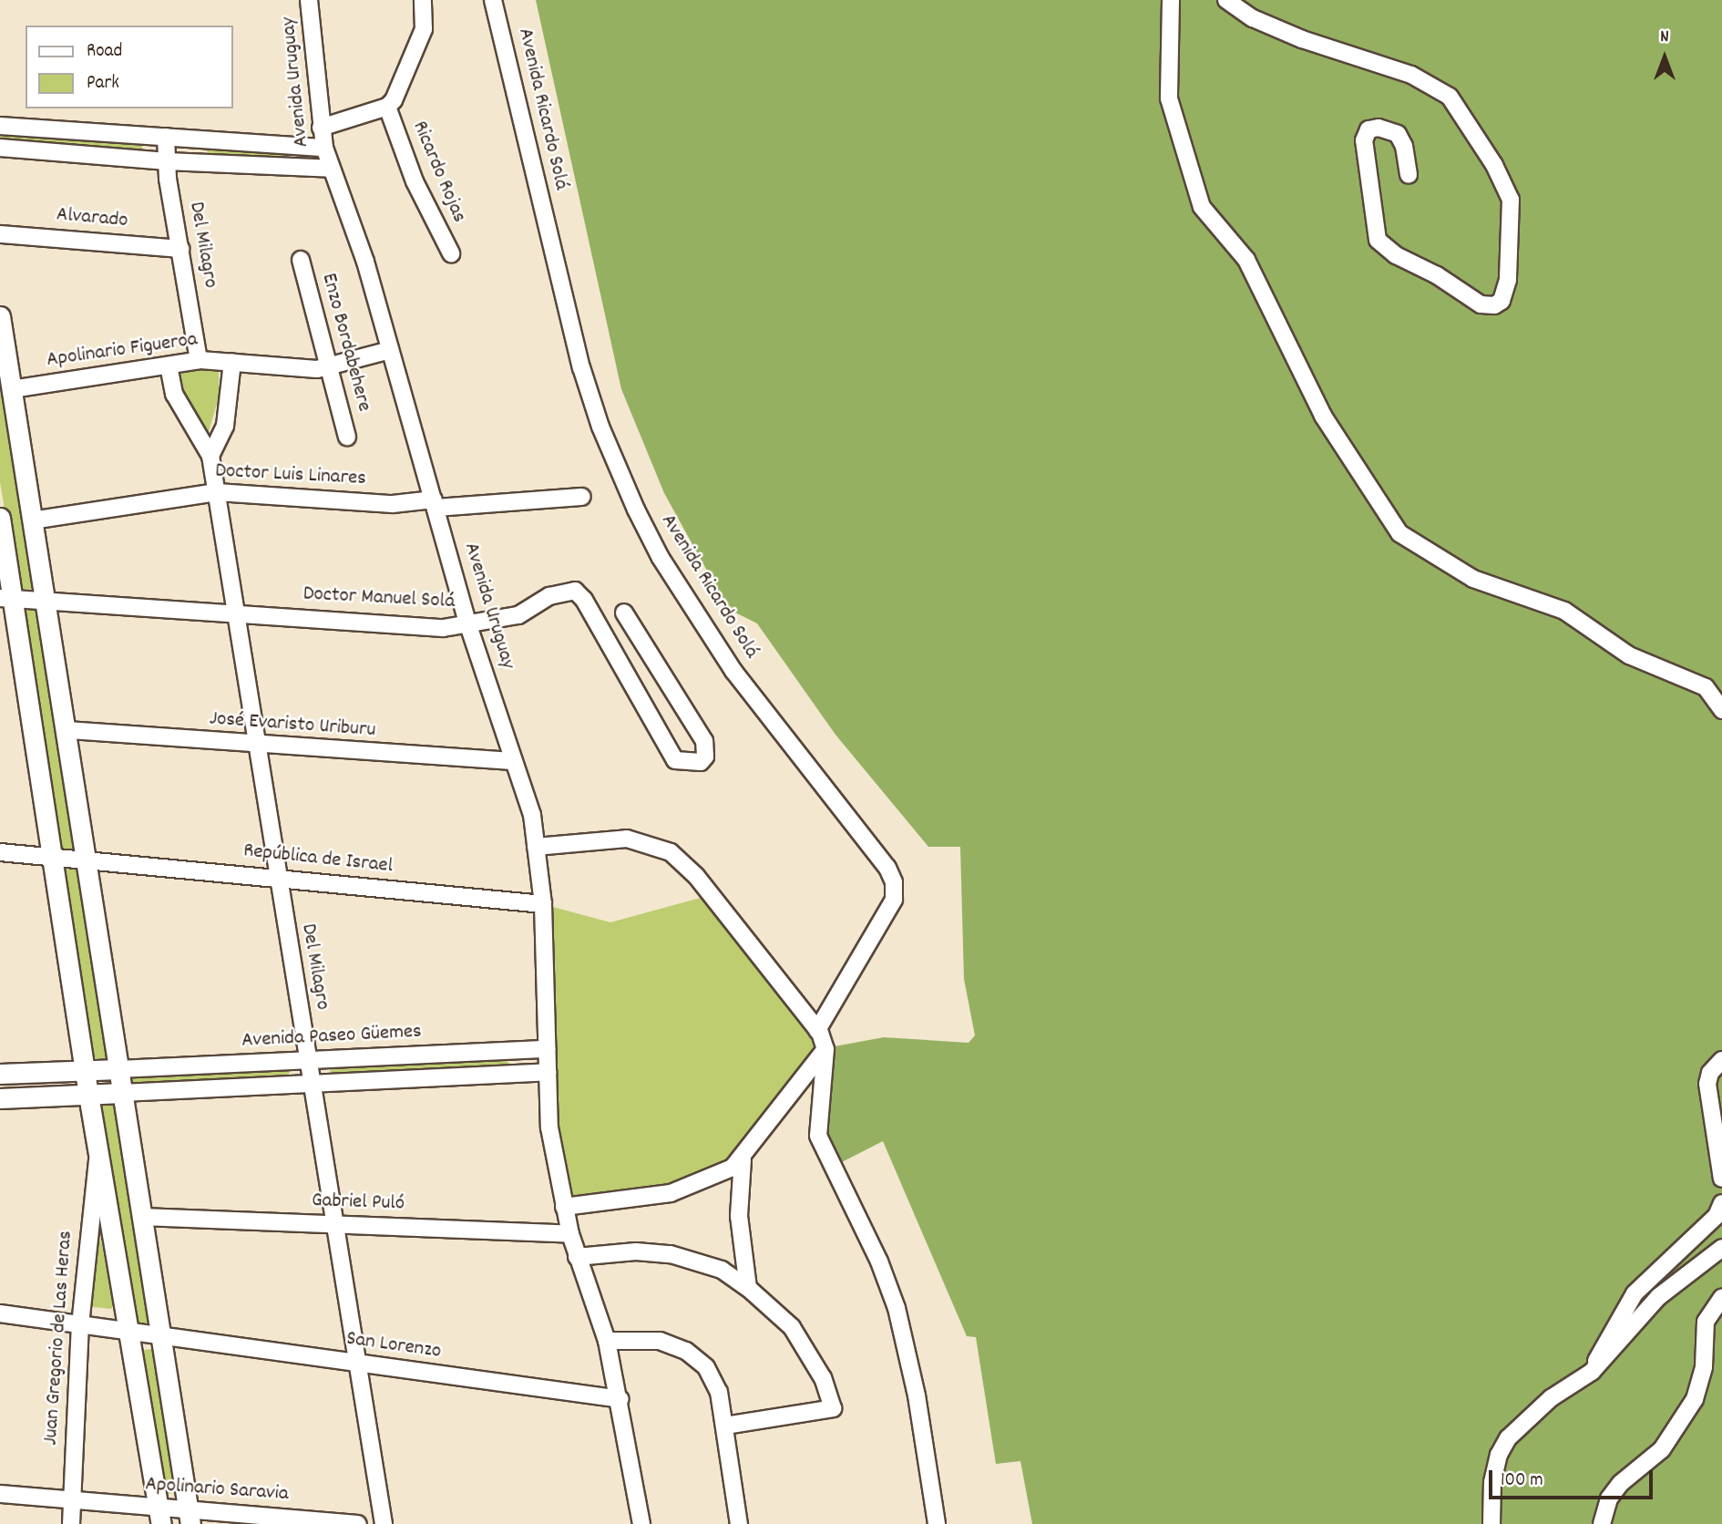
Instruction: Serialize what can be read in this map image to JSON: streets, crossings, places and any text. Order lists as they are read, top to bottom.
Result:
{
  "streets": {
    "street": [
      "Avenida Uruguay",
      "Avenida Ricardo Solá",
      "Ricardo Rojas",
      "Alvarado",
      "Del Milagro",
      "Enzo Bordabehere",
      "Apolinario Figueroa",
      "Doctor Luis Linares",
      "Doctor Manuel Solá",
      "José Evaristo Uriburu",
      "República de Israel",
      "Avenida Paseo Güemes",
      "Gabriel Puló",
      "Juan Gregorio de Las Heras",
      "San Lorenzo",
      "Apolinario Saravia"
    ]
  },
  "crossings": [
    ["Avenida Uruguay", "Apolinario Figueroa"],
    ["Avenida Uruguay", "Doctor Luis Linares"],
    ["Avenida Uruguay", "Doctor Manuel Solá"],
    ["Avenida Uruguay", "José Evaristo Uriburu"],
    ["Avenida Uruguay", "República de Israel"],
    ["Avenida Uruguay", "Avenida Paseo Güemes"],
    ["Avenida Uruguay", "Gabriel Puló"],
    ["Avenida Uruguay", "San Lorenzo"],
    ["Alvarado", "Del Milagro"],
    ["Del Milagro", "Apolinario Figueroa"],
    ["Del Milagro", "Doctor Luis Linares"],
    ["Del Milagro", "Doctor Manuel Solá"],
    ["Del Milagro", "José Evaristo Uriburu"],
    ["Del Milagro", "República de Israel"],
    ["Del Milagro", "Avenida Paseo Güemes"],
    ["Del Milagro", "Gabriel Puló"],
    ["Del Milagro", "San Lorenzo"],
    ["Enzo Bordabehere", "Apolinario Figueroa"],
    ["Juan Gregorio de Las Heras", "San Lorenzo"],
    ["Juan Gregorio de Las Heras", "Apolinario Saravia"]
  ],
  "legend": ["Road", "Park"],
  "scale_bar": "100 m",
  "north": "top"
}
